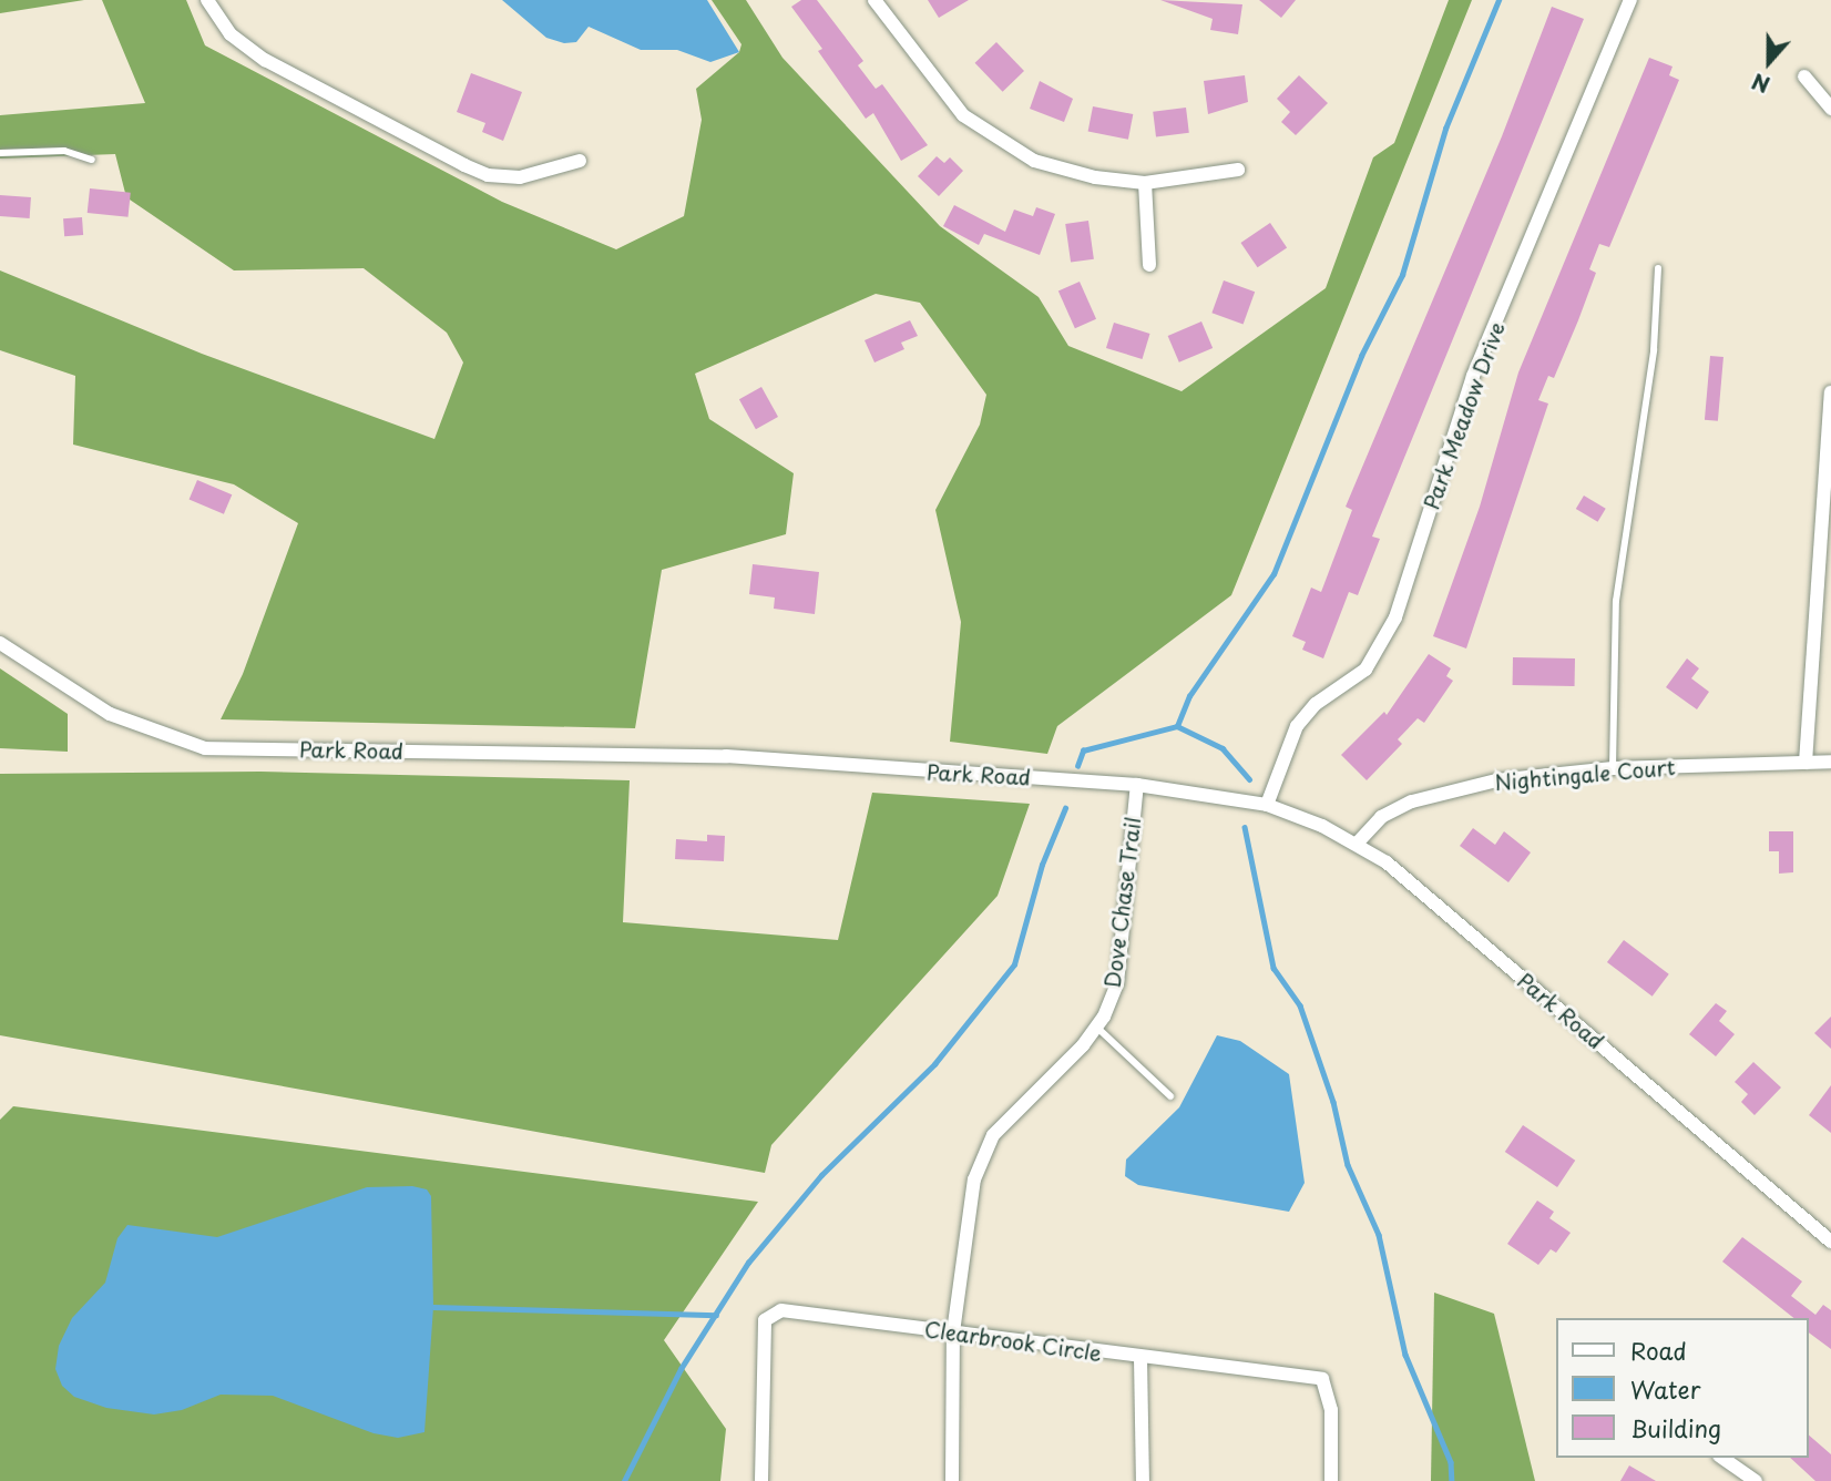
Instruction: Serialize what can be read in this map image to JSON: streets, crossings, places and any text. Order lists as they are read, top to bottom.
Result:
{
  "streets": {
    "street": [
      "Park Meadow Drive",
      "Park Road",
      "Nightingale Court",
      "Dove Chase Trail",
      "Clearbrook Circle"
    ]
  },
  "crossings": [
    ["Park Meadow Drive", "Park Road"],
    ["Park Road", "Nightingale Court"],
    ["Park Road", "Dove Chase Trail"],
    ["Dove Chase Trail", "Clearbrook Circle"]
  ],
  "legend": ["Road", "Water", "Building"],
  "north": "bottom"
}
